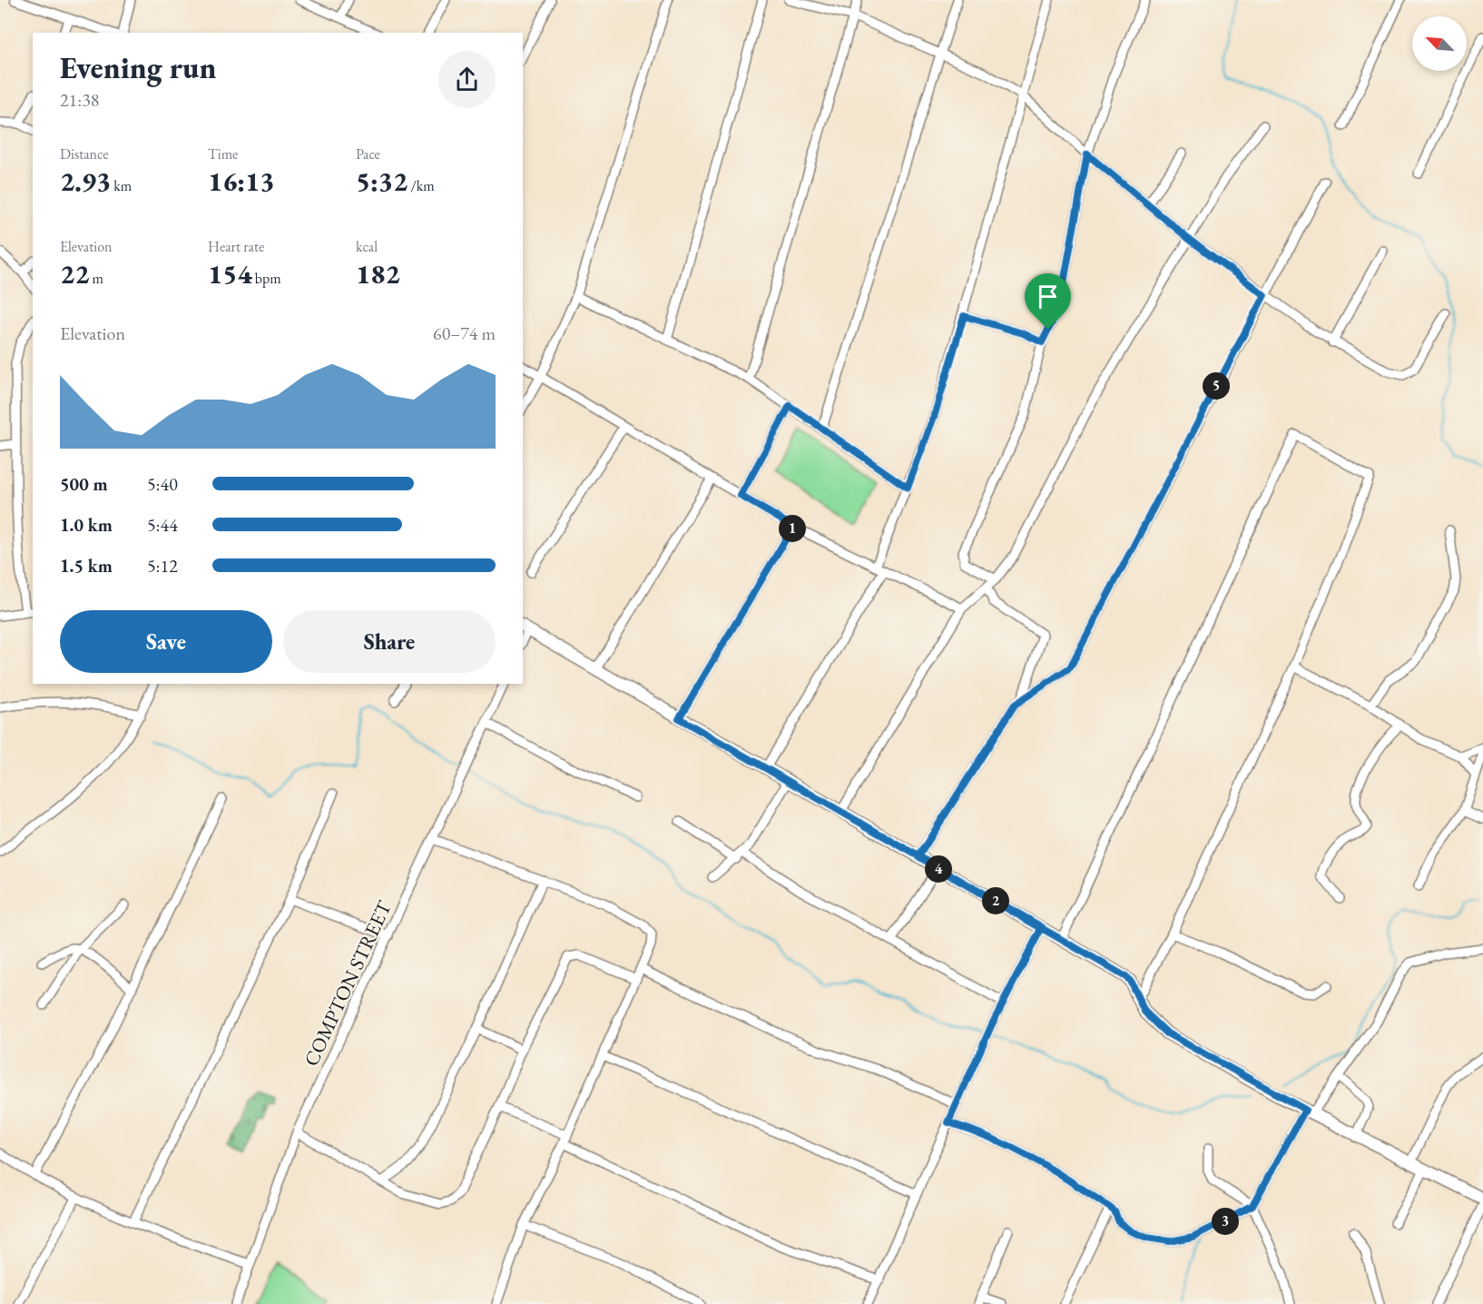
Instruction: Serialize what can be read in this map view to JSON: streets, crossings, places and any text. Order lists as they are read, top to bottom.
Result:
{
  "streets": {
    "street": ["COMPTON STREET"]
  },
  "north": "top left",
  "page": {
    "heading": ["Evening run", "21:38"],
    "stats": [
      ["Distance", "2.93 km"],
      ["Time", "16:13"],
      ["Pace", "5:32 /km"],
      ["Elevation", "22 m"],
      ["Heart rate", "154 bpm"],
      ["kcal", "182"]
    ],
    "chart": ["Elevation", "60–74 m"],
    "pins": [
      "5",
      "1",
      "4",
      "2",
      "3"
    ],
    "list": [
      {
        "name": "500 m",
        "note": "5:40"
      },
      {
        "name": "1.0 km",
        "note": "5:44"
      },
      {
        "name": "1.5 km",
        "note": "5:12"
      }
    ],
    "buttons": ["Save", "Share"]
  }
}
